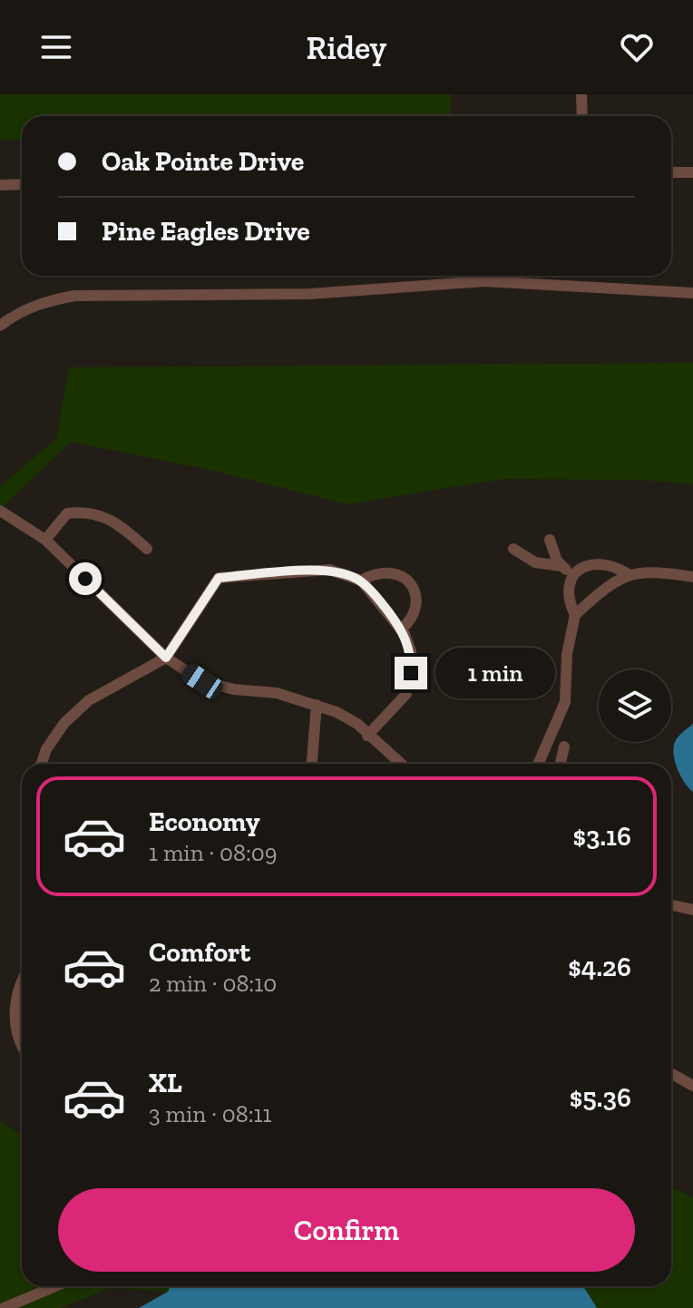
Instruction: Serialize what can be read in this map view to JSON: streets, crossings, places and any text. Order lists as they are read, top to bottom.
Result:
{
  "page": {
    "header": "Ridey",
    "banner": ["Oak Pointe Drive", "Pine Eagles Drive"],
    "bubble": "1 min",
    "list": [
      {
        "name": "Economy",
        "note": "1 min · 08:09",
        "value": "$3.16"
      },
      {
        "name": "Comfort",
        "note": "2 min · 08:10",
        "value": "$4.26"
      },
      {
        "name": "XL",
        "note": "3 min · 08:11",
        "value": "$5.36"
      }
    ],
    "buttons": "Confirm"
  }
}
